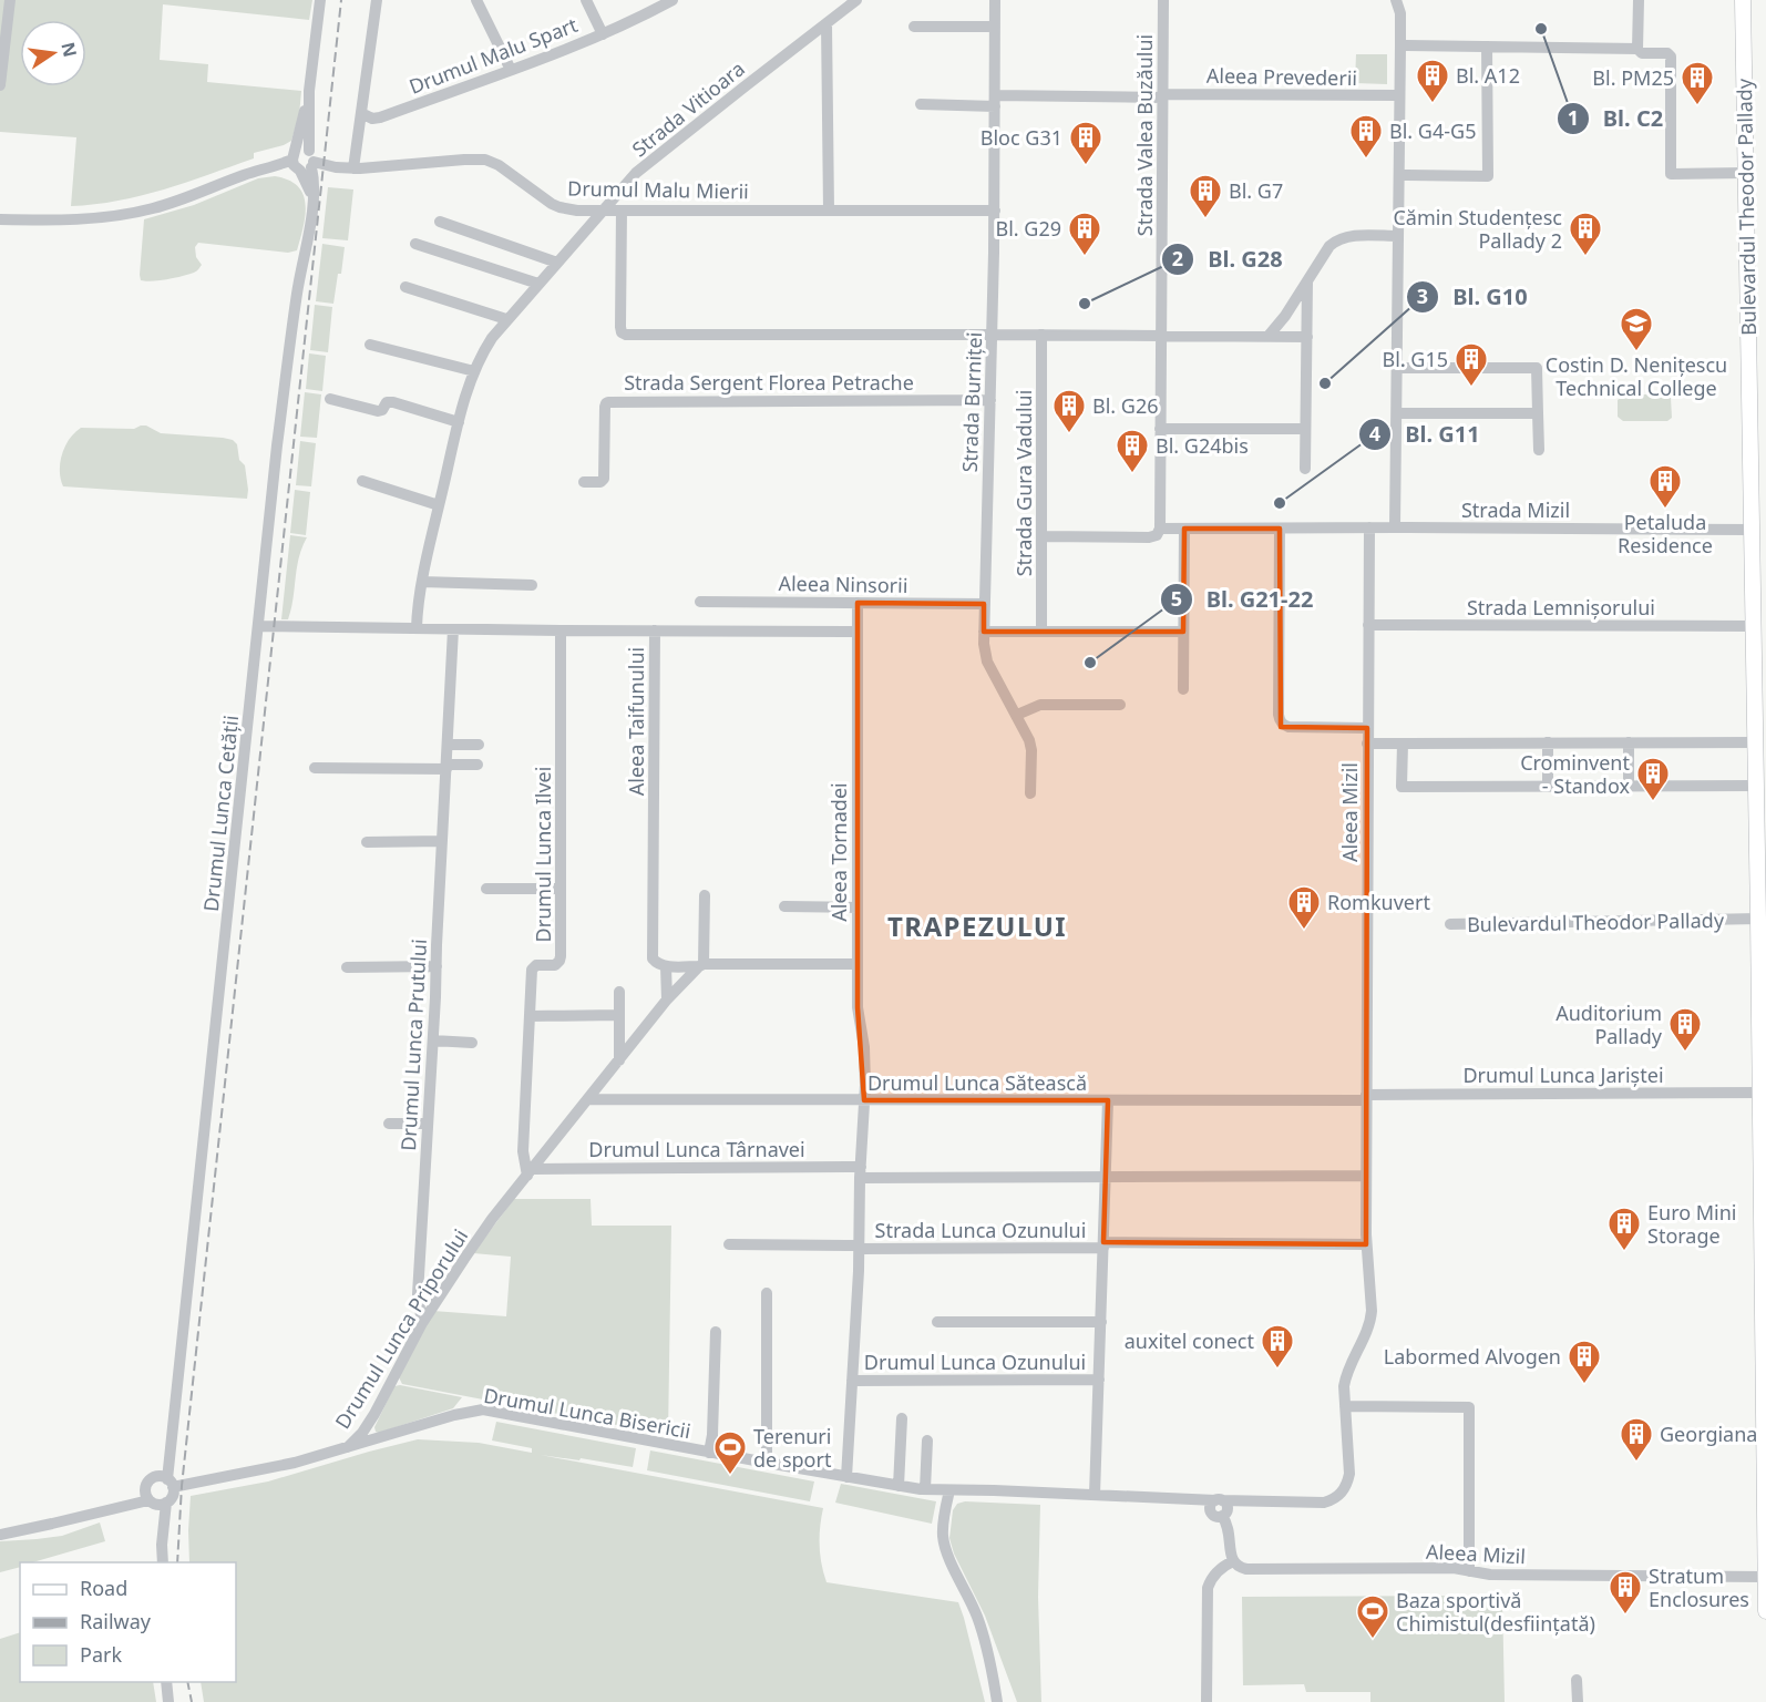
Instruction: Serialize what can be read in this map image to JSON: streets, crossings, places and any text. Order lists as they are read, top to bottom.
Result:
{
  "streets": {
    "main road": ["Bulevardul Theodor Pallady"],
    "street": [
      "Drumul Malu Spart",
      "Aleea Prevederii",
      "Strada Vitioara",
      "Strada Valea Buzăului",
      "Drumul Malu Mierii",
      "Strada Sergent Florea Petrache",
      "Strada Burniței",
      "Strada Gura Vadului",
      "Strada Mizil",
      "Aleea Ninsorii",
      "Strada Lemnișorului",
      "Aleea Taifunului",
      "Aleea Mizil",
      "Drumul Lunca Cetății",
      "Aleea Tornadei",
      "Drumul Lunca Ilvei",
      "Drumul Lunca Prutului",
      "Drumul Lunca Jariștei",
      "Drumul Lunca Sătească",
      "Drumul Lunca Târnavei",
      "Strada Lunca Ozunului",
      "Drumul Lunca Priporului",
      "Drumul Lunca Ozunului",
      "Drumul Lunca Bisericii"
    ]
  },
  "crossings": [
    ["Aleea Prevederii", "Strada Valea Buzăului"],
    ["Aleea Prevederii", "Strada Burniței"],
    ["Strada Vitioara", "Drumul Malu Mierii"],
    ["Strada Valea Buzăului", "Strada Mizil"],
    ["Drumul Malu Mierii", "Strada Burniței"],
    ["Drumul Malu Mierii", "Drumul Lunca Cetății"],
    ["Bulevardul Theodor Pallady", "Strada Mizil"],
    ["Bulevardul Theodor Pallady", "Strada Lemnișorului"],
    ["Bulevardul Theodor Pallady", "Aleea Mizil"],
    ["Bulevardul Theodor Pallady", "Drumul Lunca Jariștei"],
    ["Strada Sergent Florea Petrache", "Strada Burniței"],
    ["Strada Burniței", "Aleea Ninsorii"],
    ["Strada Gura Vadului", "Strada Mizil"],
    ["Strada Mizil", "Aleea Mizil"],
    ["Aleea Ninsorii", "Aleea Tornadei"],
    ["Strada Lemnișorului", "Aleea Mizil"],
    ["Aleea Taifunului", "Aleea Tornadei"],
    ["Aleea Mizil", "Drumul Lunca Jariștei"],
    ["Aleea Mizil", "Drumul Lunca Sătească"],
    ["Aleea Mizil", "Strada Lunca Ozunului"],
    ["Drumul Lunca Cetății", "Drumul Lunca Priporului"],
    ["Aleea Tornadei", "Drumul Lunca Sătească"],
    ["Drumul Lunca Ilvei", "Drumul Lunca Târnavei"],
    ["Drumul Lunca Ilvei", "Drumul Lunca Priporului"],
    ["Drumul Lunca Prutului", "Drumul Lunca Priporului"],
    ["Drumul Lunca Jariștei", "Drumul Lunca Sătească"],
    ["Drumul Lunca Sătească", "Drumul Lunca Priporului"],
    ["Drumul Lunca Sătească", "Drumul Lunca Ozunului"],
    ["Drumul Lunca Târnavei", "Drumul Lunca Priporului"],
    ["Strada Lunca Ozunului", "Drumul Lunca Ozunului"],
    ["Drumul Lunca Priporului", "Drumul Lunca Bisericii"],
    ["Drumul Lunca Ozunului", "Drumul Lunca Bisericii"]
  ],
  "districts": ["TRAPEZULUI"],
  "places": {
    "other": [
      "Bl. C2",
      "Bl. G28",
      "Bl. G10",
      "Bl. G11",
      "Bl. G21-22"
    ],
    "building": [
      "Bl. A12",
      "Bl. PM25",
      "Bl. G4-G5",
      "Bloc G31",
      "Bl. G7",
      "Bl. G29",
      "Cămin Studențesc Pallady 2",
      "Bl. G15",
      "Bl. G26",
      "Bl. G24bis",
      "Petaluda Residence",
      "Crominvent - Standox",
      "Romkuvert",
      "Auditorium Pallady",
      "Euro Mini Storage",
      "auxitel conect",
      "Labormed Alvogen",
      "Georgiana",
      "Stratum Enclosures"
    ],
    "school or university": ["Costin D. Nenițescu Technical College"],
    "sports": ["Terenuri de sport", "Baza sportivă Chimistul(desființată)"]
  },
  "legend": ["Road", "Railway", "Park"],
  "north": "right"
}
